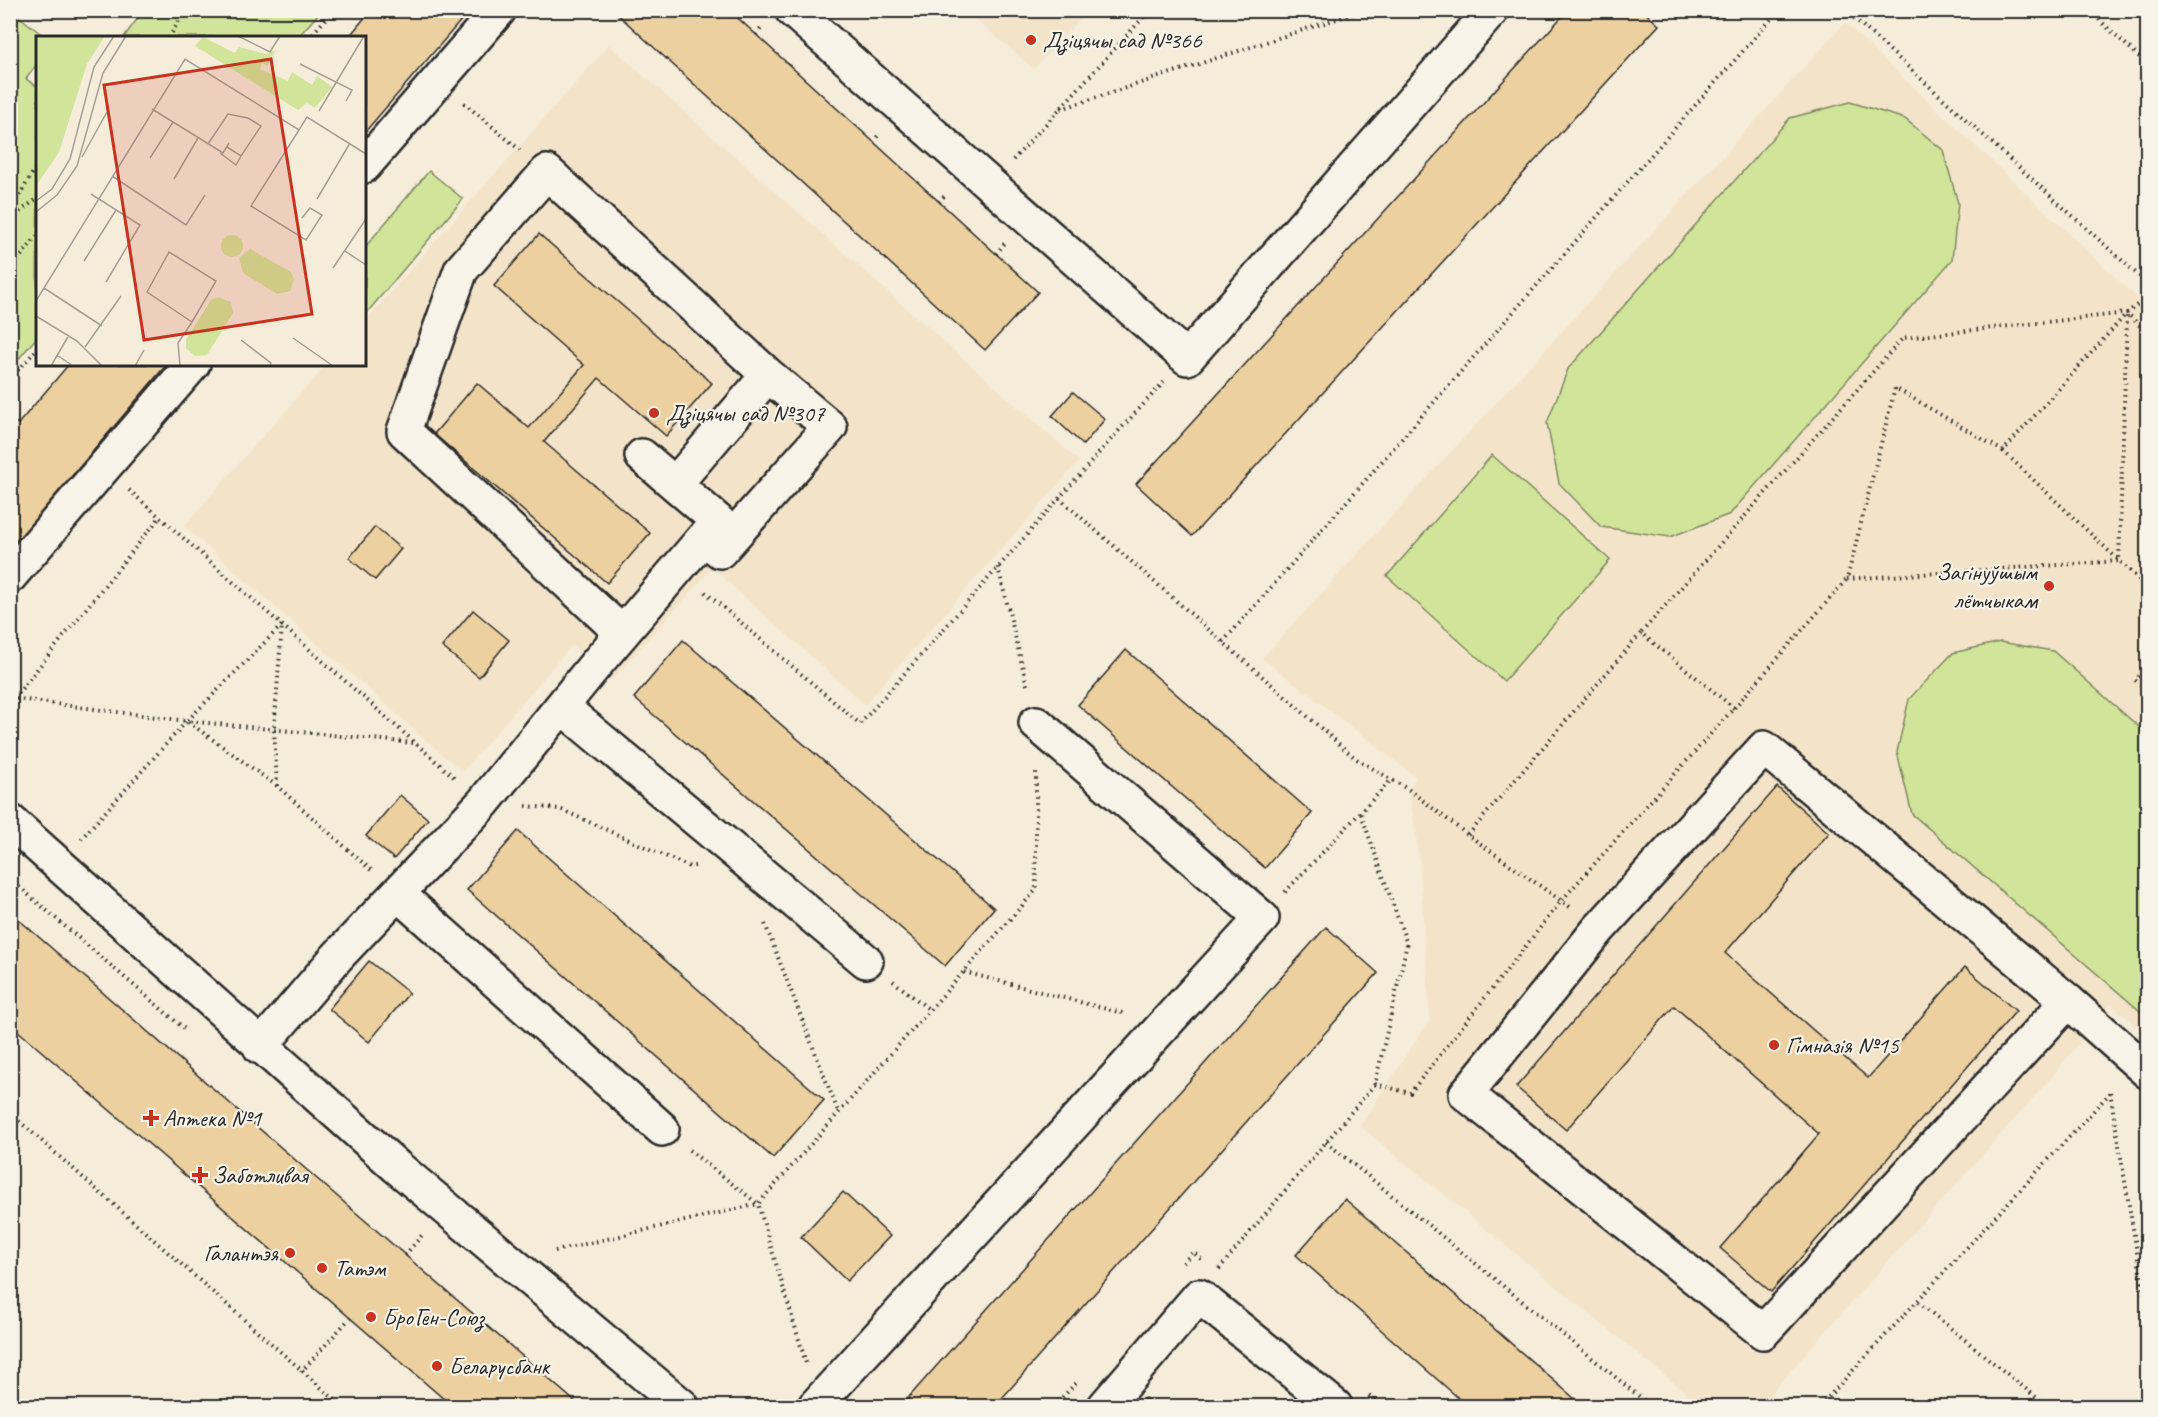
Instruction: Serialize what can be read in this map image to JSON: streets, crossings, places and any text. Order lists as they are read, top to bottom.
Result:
{
  "places": {
    "other": [
      "Дзіцячы сад №366",
      "Дзіцячы сад №307",
      "Загінуўшым лётчыкам",
      "Гімназія №15",
      "Галантэя",
      "Татэм",
      "БроГен-Союз",
      "Беларусбанк"
    ],
    "health": ["Аптека №1", "Заботливая"]
  }
}
